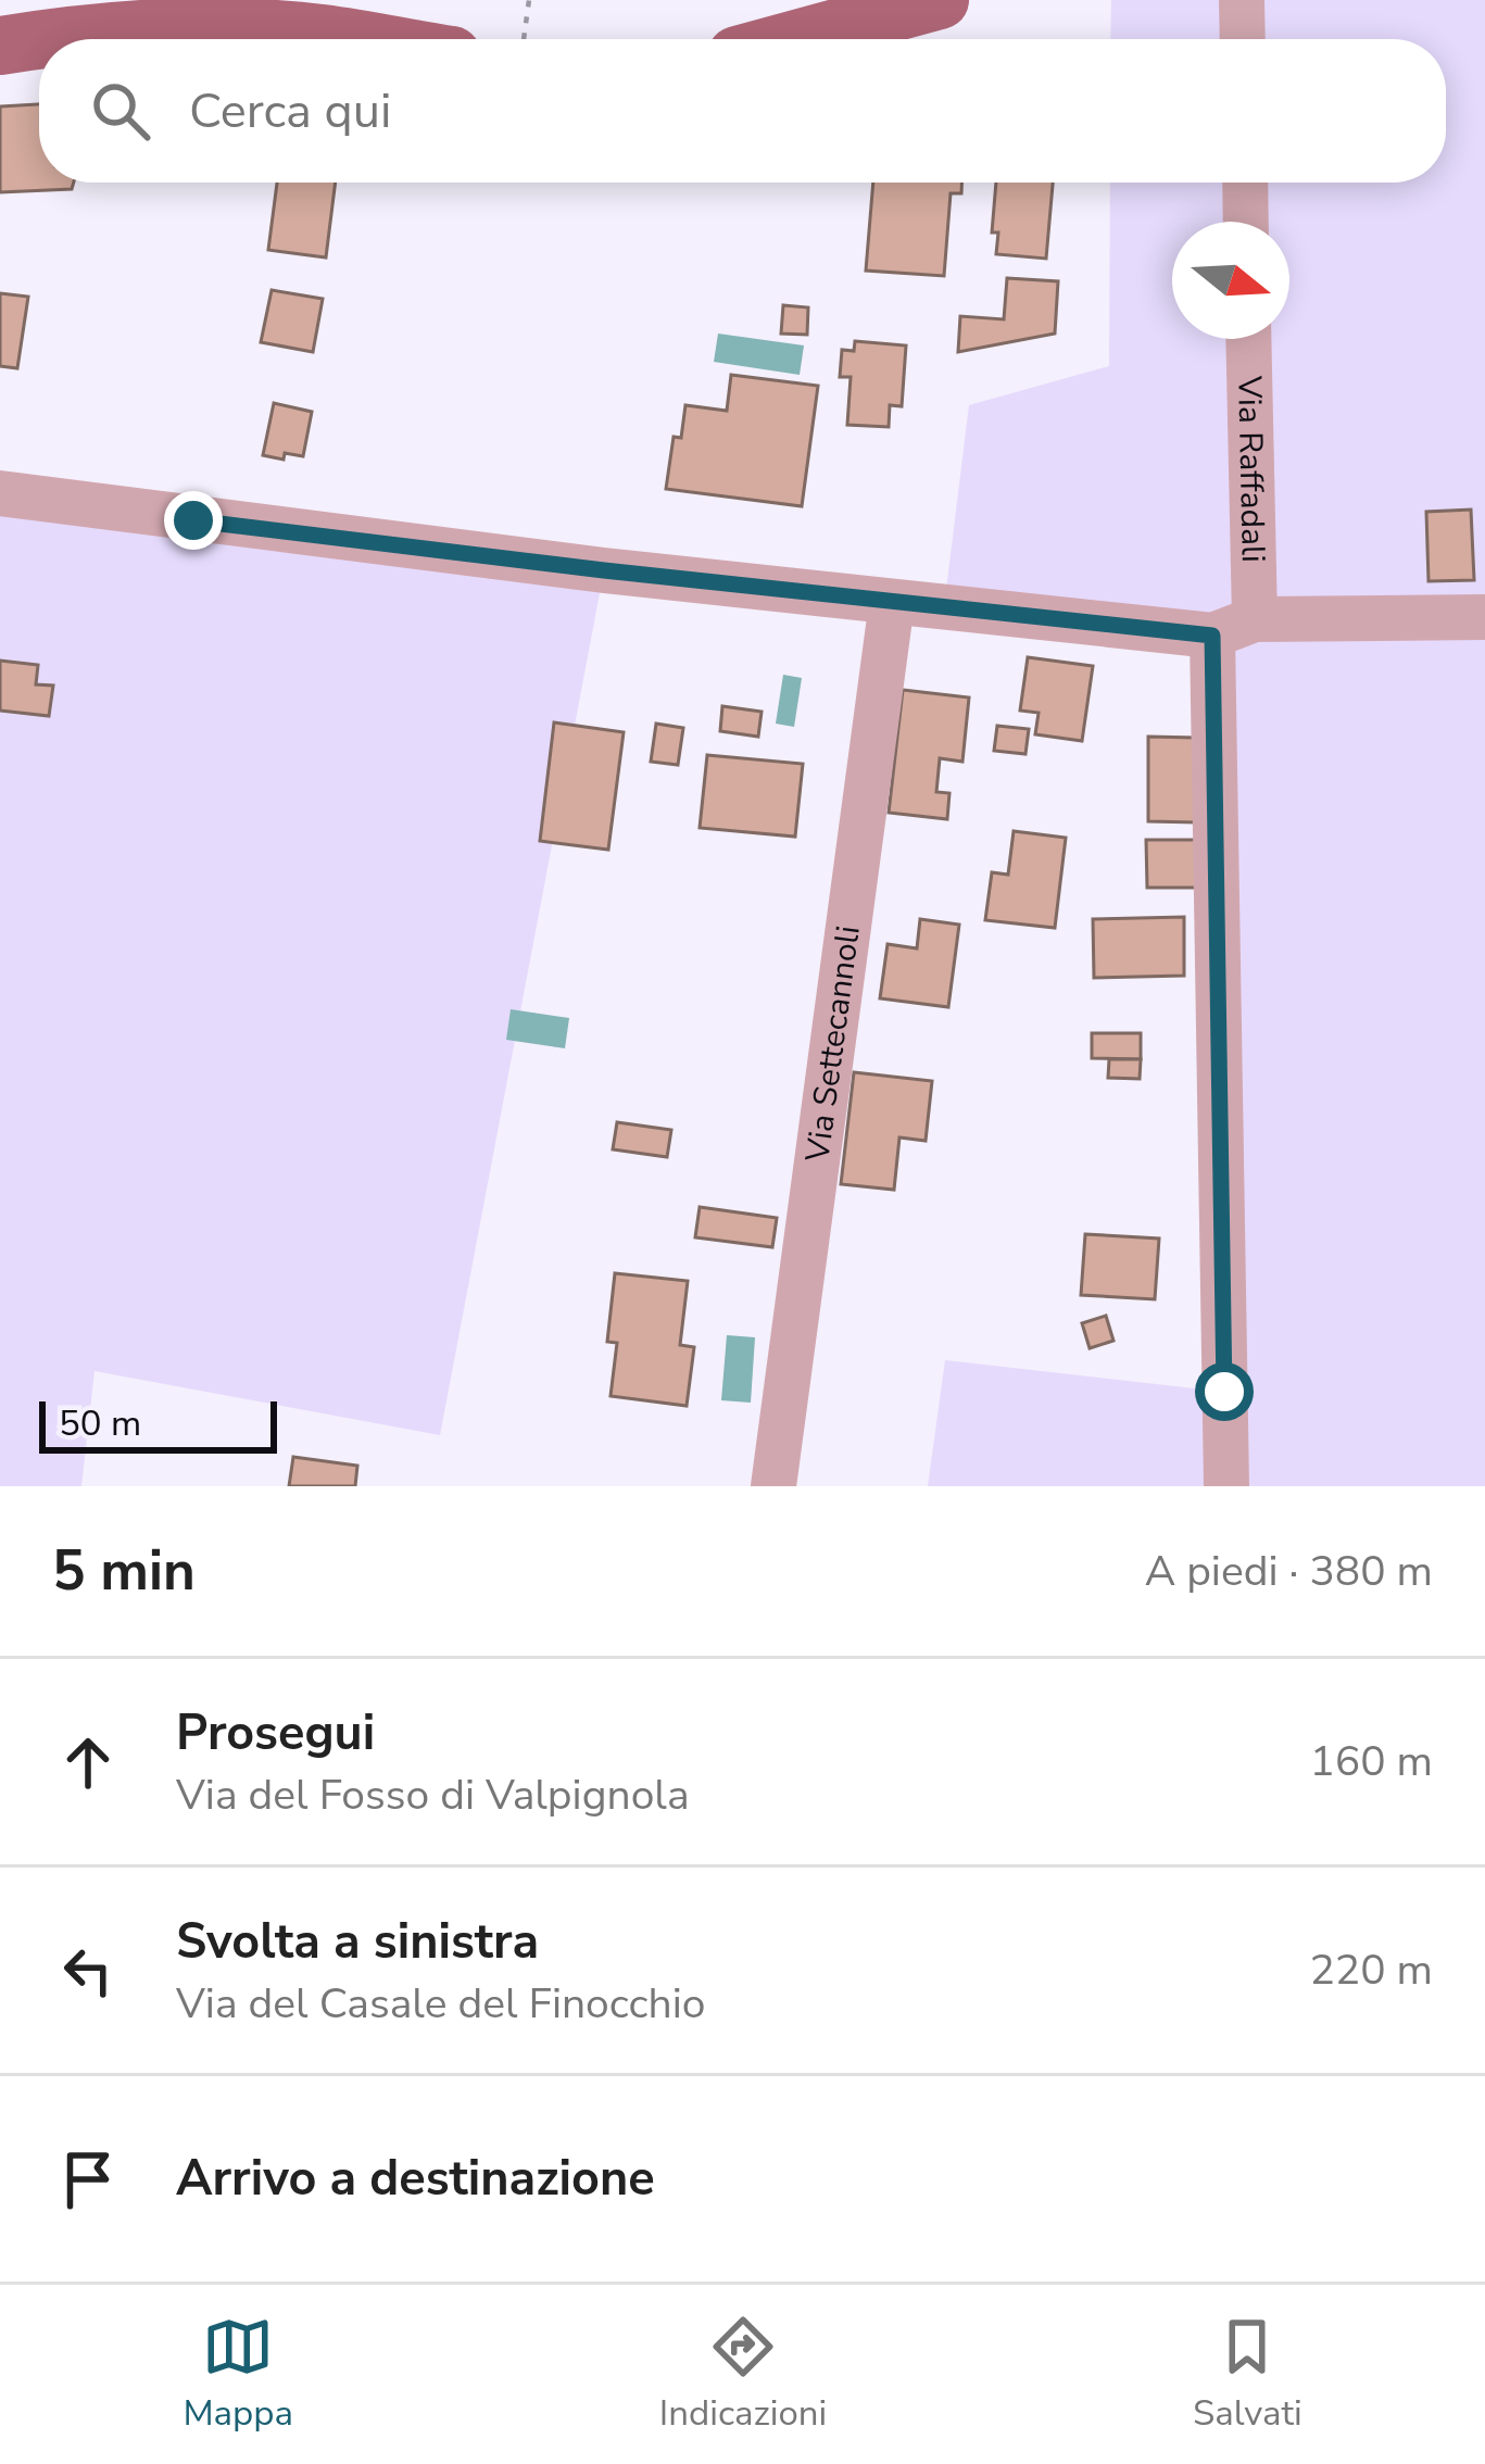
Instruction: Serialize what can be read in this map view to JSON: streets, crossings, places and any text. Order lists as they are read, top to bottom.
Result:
{
  "streets": {
    "street": ["Via Raffadali", "Via Settecannoli"]
  },
  "scale_bar": "50 m",
  "north": "right",
  "page": {
    "search": "Cerca qui",
    "scale": "50 m",
    "heading": ["5 min", "A piedi · 380 m"],
    "list": [
      ["Prosegui", "Via del Fosso di Valpignola", "160 m"],
      ["Svolta a sinistra", "Via del Casale del Finocchio", "220 m"],
      "Arrivo a destinazione"
    ],
    "nav": ["Mappa", "Indicazioni", "Salvati"]
  }
}
